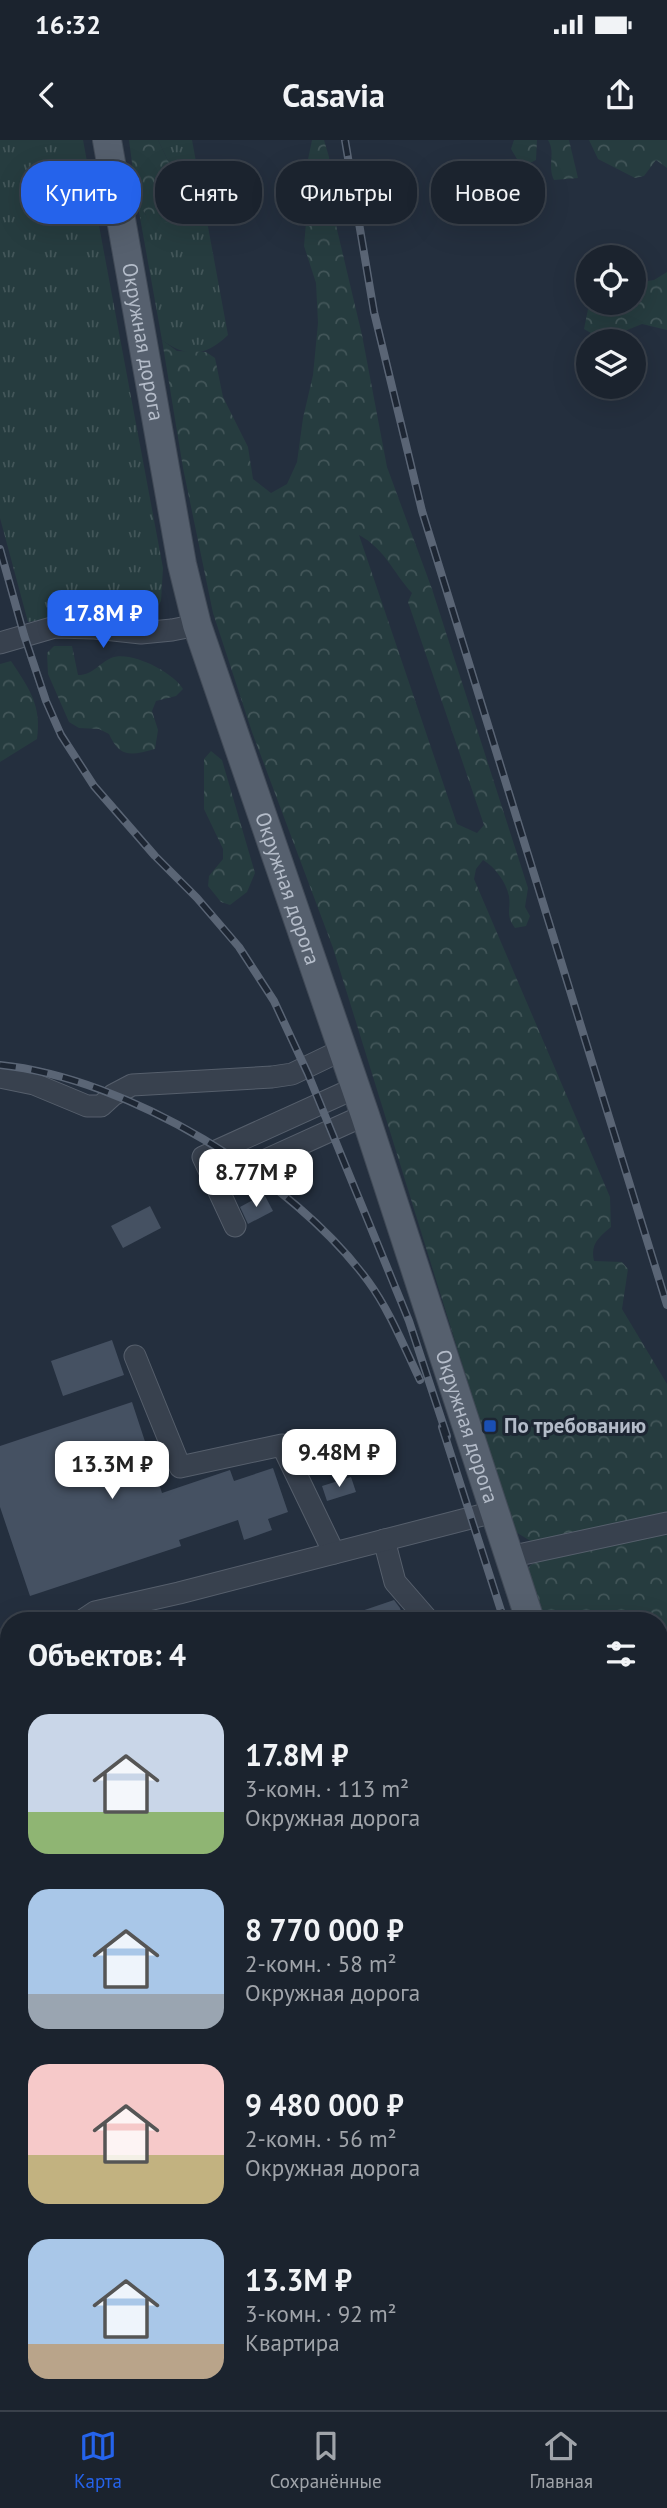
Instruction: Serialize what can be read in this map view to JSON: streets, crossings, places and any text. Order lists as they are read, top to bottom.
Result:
{
  "streets": {
    "main road": ["Окружная дорога"]
  },
  "places": {
    "transit": ["По требованию"]
  },
  "page": {
    "status": "16:32",
    "header": "Casavia",
    "chip": [
      "Купить",
      "Снять",
      "Фильтры",
      "Новое"
    ],
    "price": [
      "17.8M ₽",
      "8.77M ₽",
      "9.48M ₽",
      "13.3M ₽"
    ],
    "heading": "Объектов: 4",
    "list": [
      {
        "name": "17.8M ₽",
        "note": "3-комн. · 113 m² · Окружная дорога"
      },
      {
        "name": "8 770 000 ₽",
        "note": "2-комн. · 58 m² · Окружная дорога"
      },
      {
        "name": "9 480 000 ₽",
        "note": "2-комн. · 56 m² · Окружная дорога"
      },
      {
        "name": "13.3M ₽",
        "note": "3-комн. · 92 m² · Квартира"
      }
    ],
    "tabs": ["Карта", "Сохранённые", "Главная"]
  }
}
